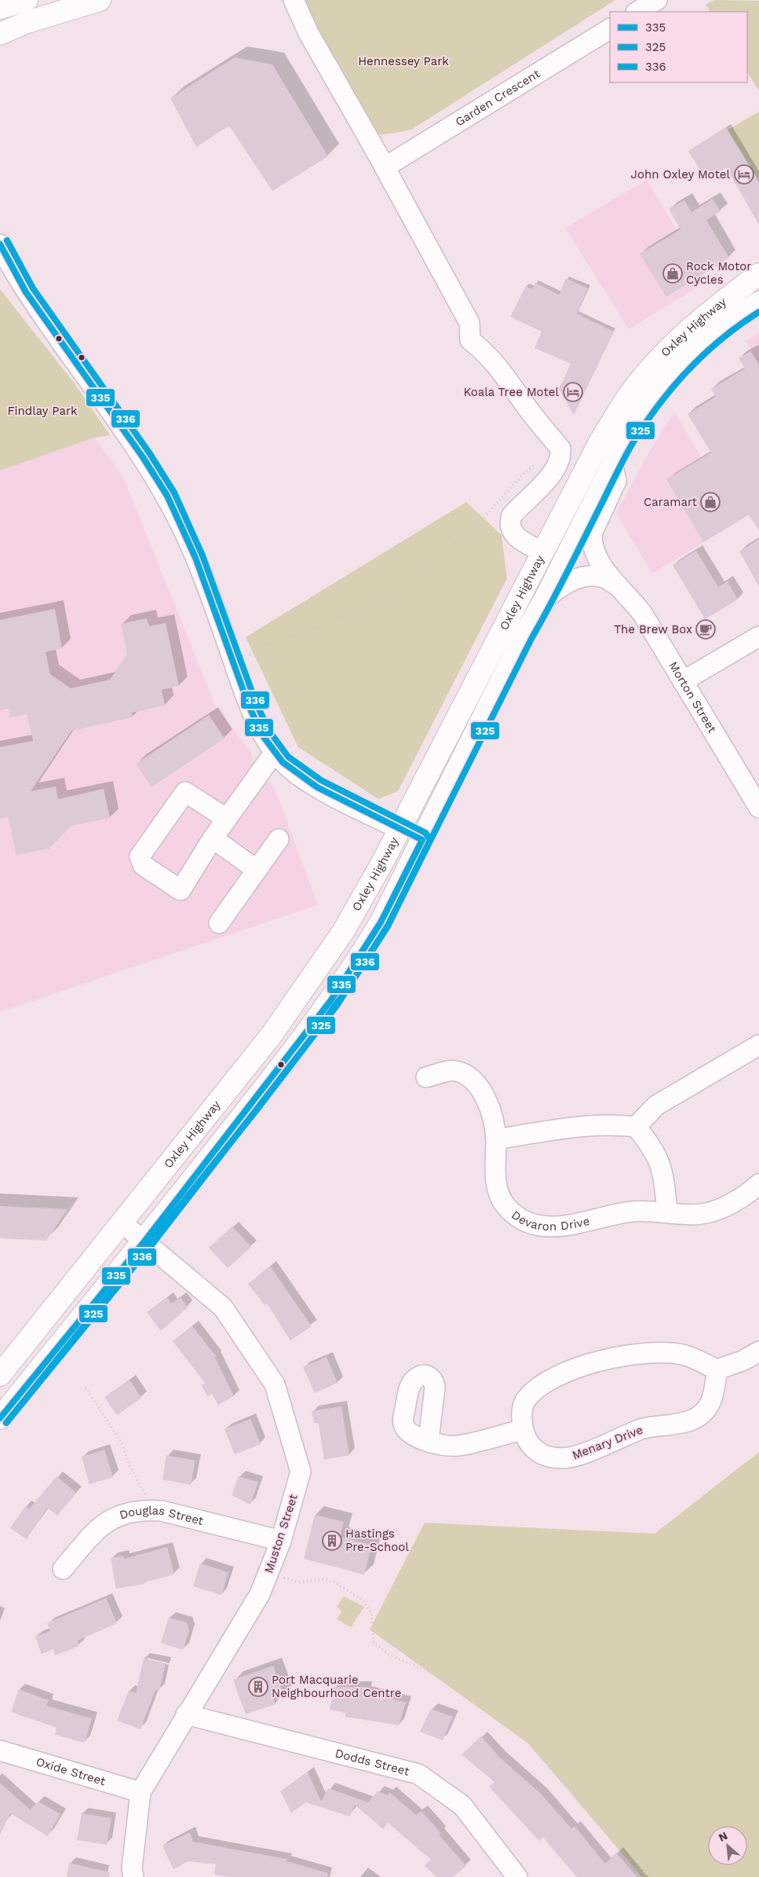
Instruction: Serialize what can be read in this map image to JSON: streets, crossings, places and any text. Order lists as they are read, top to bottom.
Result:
{
  "streets": {
    "main road": ["Oxley Highway"],
    "street": [
      "Garden Crescent",
      "Morton Street",
      "Devaron Drive",
      "Menary Drive",
      "Douglas Street",
      "Muston Street",
      "Dodds Street",
      "Oxide Street"
    ]
  },
  "crossings": [
    ["Oxley Highway", "Morton Street"],
    ["Oxley Highway", "Muston Street"],
    ["Douglas Street", "Muston Street"],
    ["Muston Street", "Dodds Street"],
    ["Muston Street", "Oxide Street"]
  ],
  "parks": ["Hennessey Park", "Findlay Park"],
  "places": {
    "hotel": ["John Oxley Motel", "Koala Tree Motel"],
    "shop": ["Rock Motor Cycles", "Caramart"],
    "cafe": ["The Brew Box"],
    "building": ["Hastings Pre-School", "Port Macquarie Neighbourhood Centre"]
  },
  "lines": ["transit line 336", "transit line 335", "transit line 325"],
  "legend": ["335", "325", "336"],
  "north": "top left"
}
